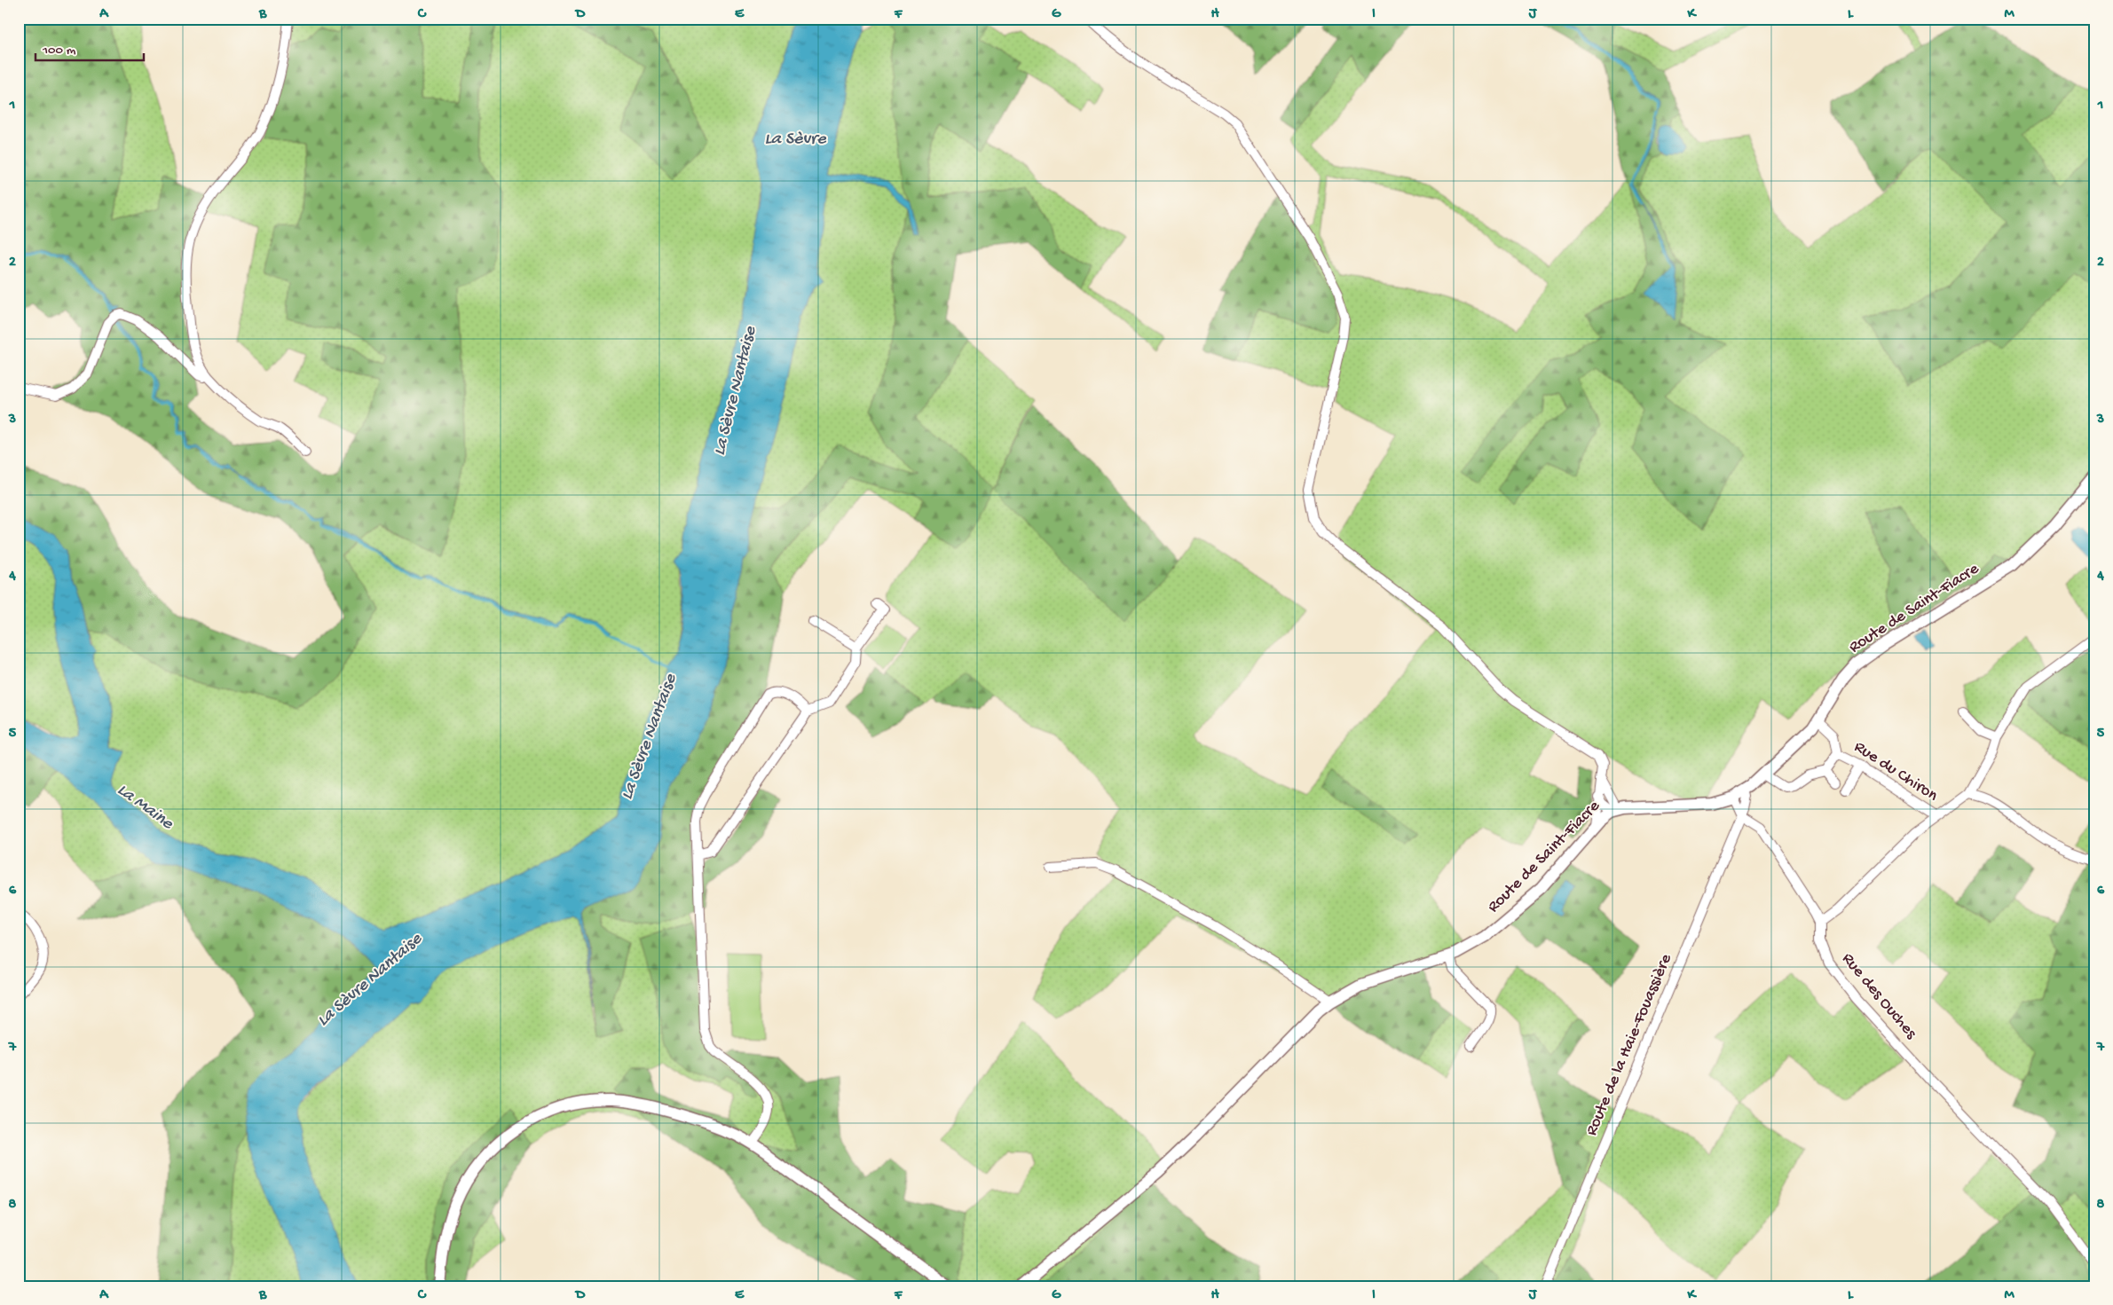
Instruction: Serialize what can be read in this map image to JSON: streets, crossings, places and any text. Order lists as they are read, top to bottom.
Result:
{
  "streets": {
    "main road": ["Route de Saint-Fiacre"],
    "street": ["Rue du Chiron", "Rue des Ouches", "Route de la Haie-Fouassière"]
  },
  "crossings": [
    ["Route de Saint-Fiacre", "Rue du Chiron"],
    ["Route de Saint-Fiacre", "Route de la Haie-Fouassière"],
    ["Rue des Ouches", "Route de la Haie-Fouassière"]
  ],
  "water": ["La Sèvre", "La Sèvre Nantaise", "La Maine"],
  "scale_bar": "100 m",
  "grid": {
    "columns": [
      "A",
      "B",
      "C",
      "D",
      "E",
      "F",
      "G",
      "H",
      "I",
      "J",
      "K",
      "L",
      "M"
    ],
    "rows": [
      "1",
      "2",
      "3",
      "4",
      "5",
      "6",
      "7",
      "8"
    ]
  }
}
